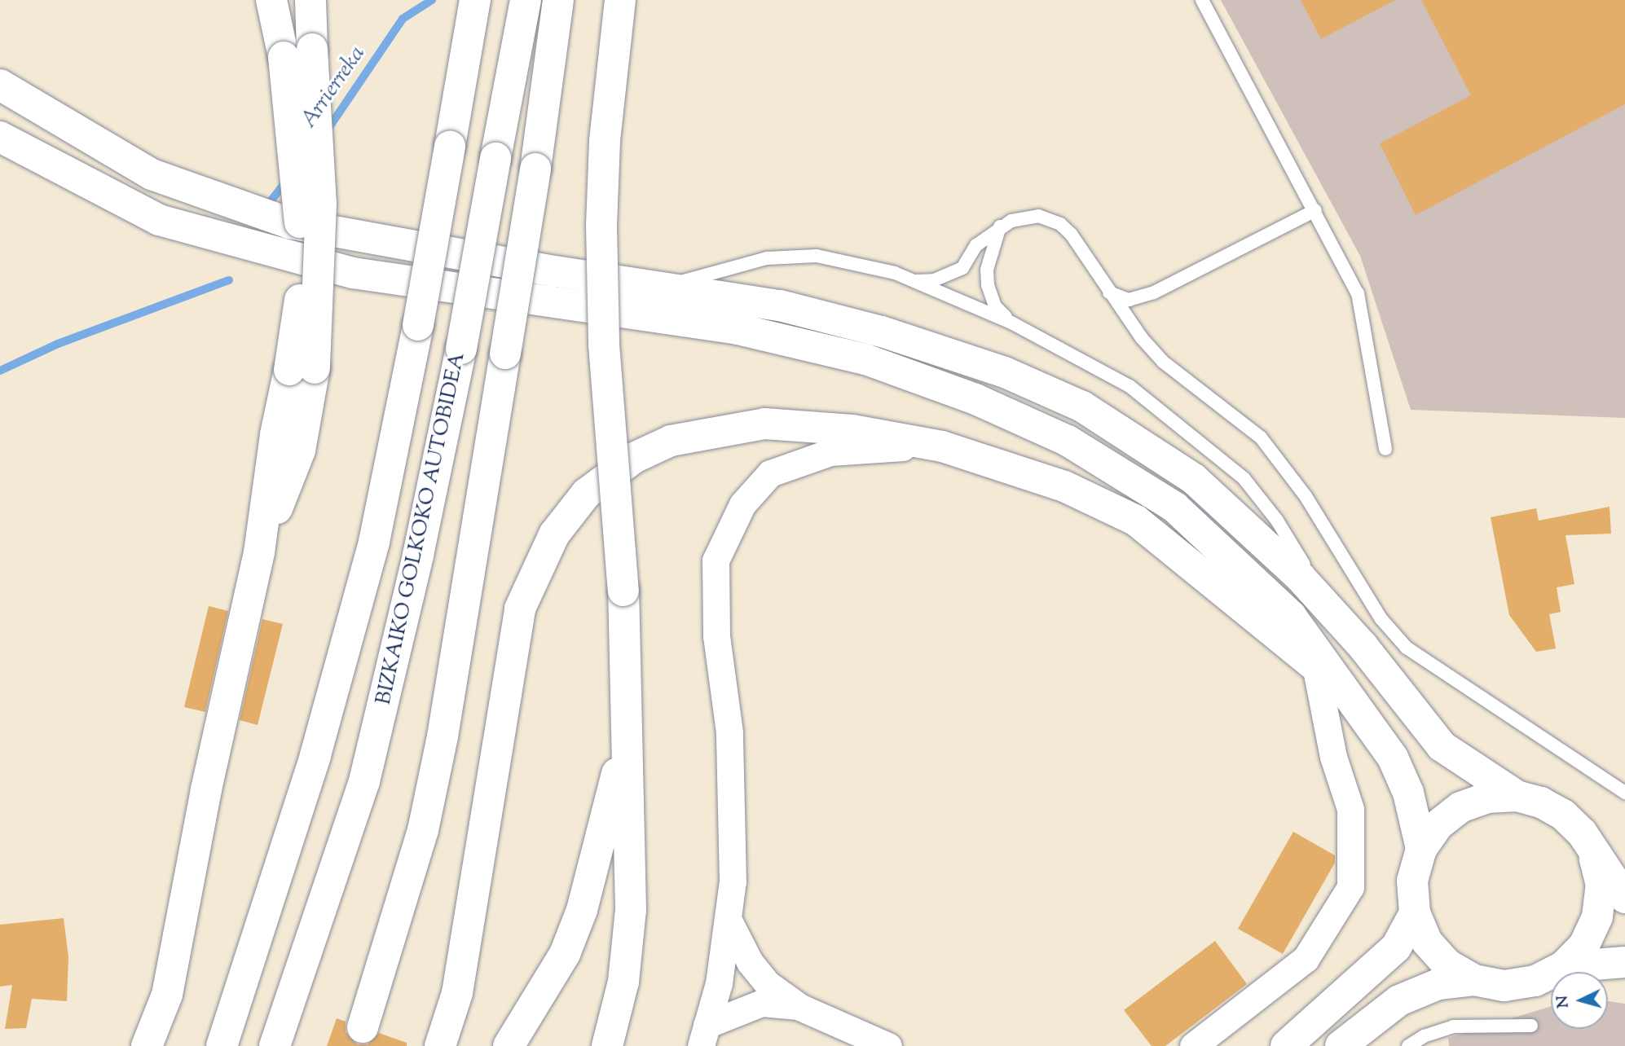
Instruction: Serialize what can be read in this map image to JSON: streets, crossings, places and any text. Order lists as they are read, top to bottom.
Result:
{
  "streets": {
    "main road": ["BIZKAIKO GOLKOKO AUTOBIDEA"]
  },
  "water": ["Arrierreka"],
  "north": "left"
}
